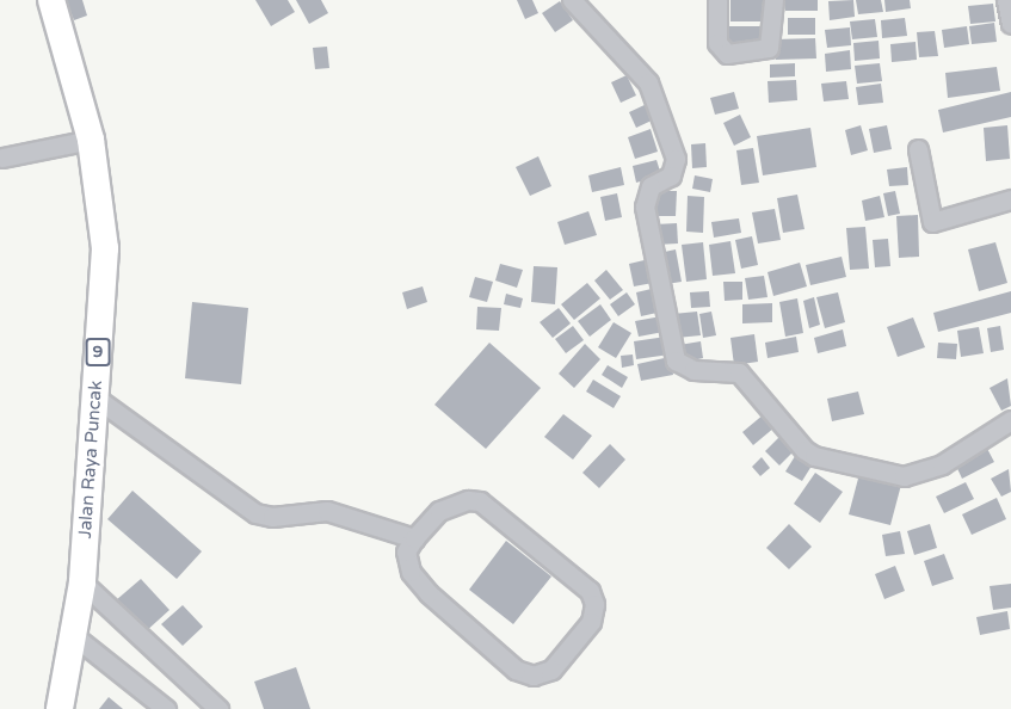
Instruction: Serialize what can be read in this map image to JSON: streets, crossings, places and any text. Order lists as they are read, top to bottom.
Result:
{
  "streets": {
    "highway": ["9", "Jalan Raya Puncak"]
  }
}
